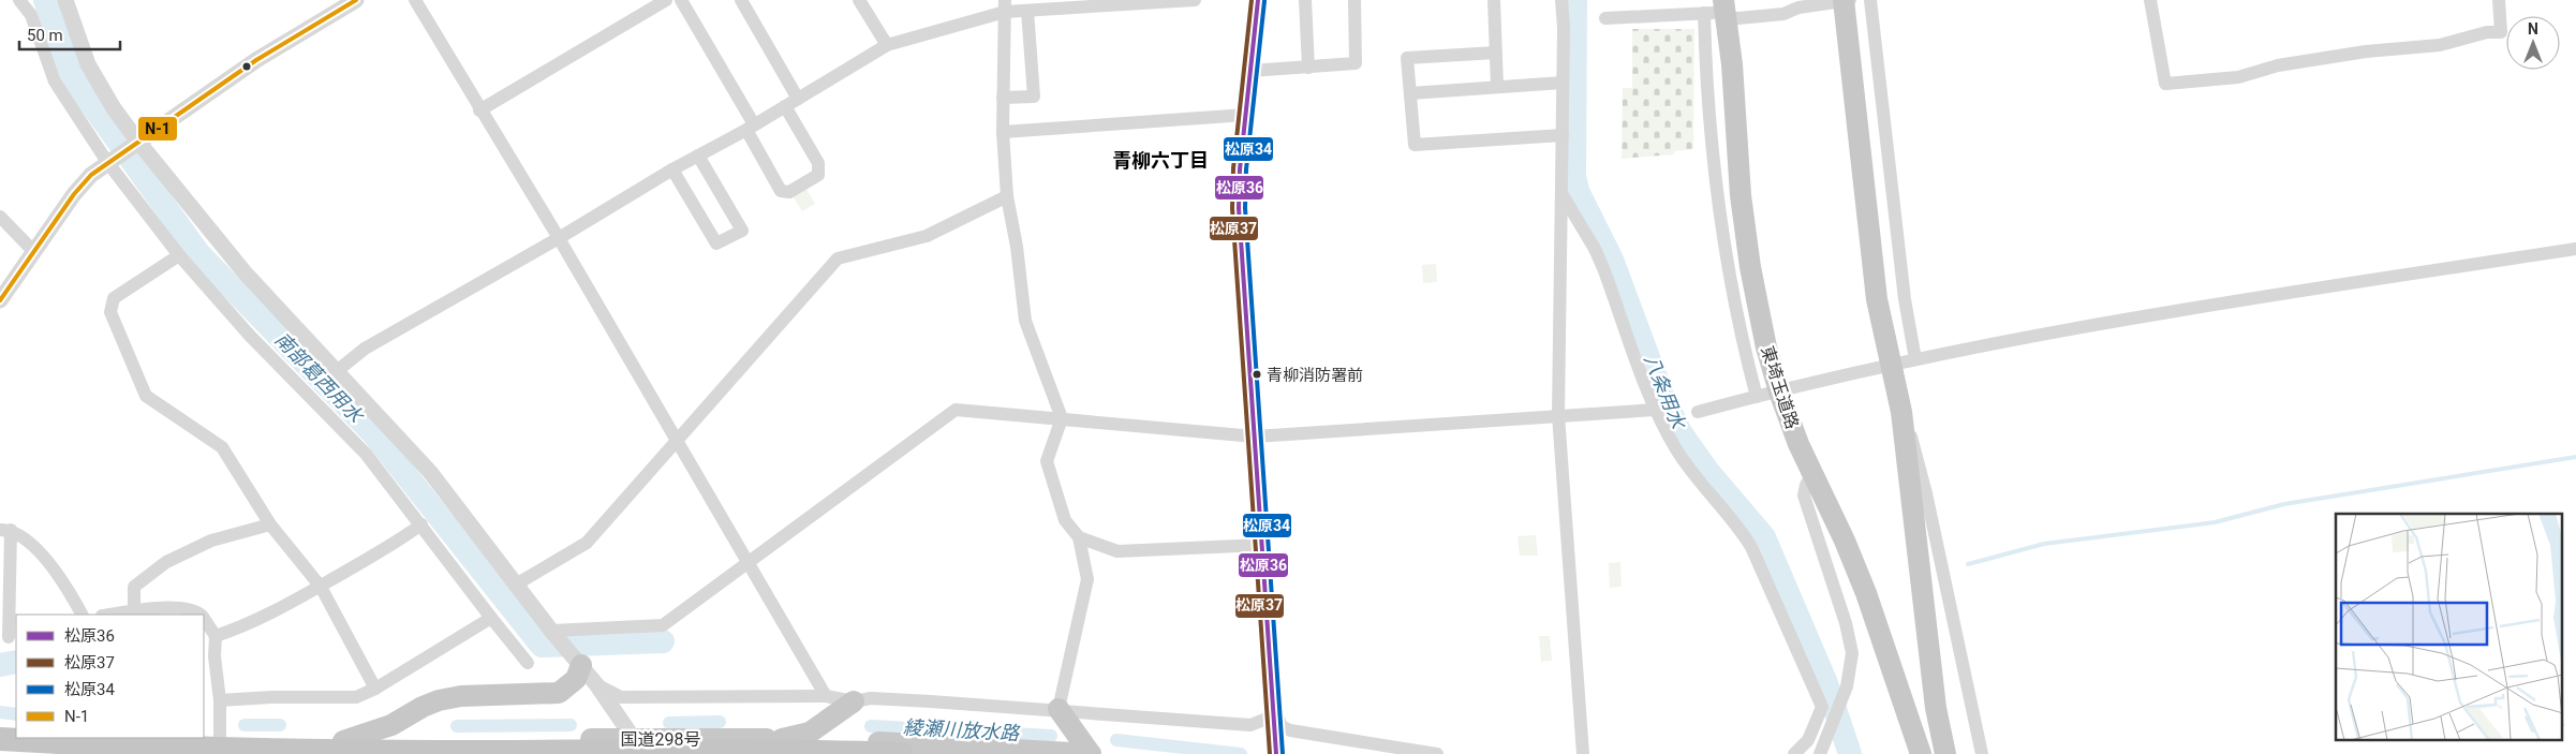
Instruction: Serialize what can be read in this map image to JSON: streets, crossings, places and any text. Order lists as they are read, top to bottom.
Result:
{
  "streets": {
    "highway": ["東埼玉道路", "国道298号"]
  },
  "districts": ["青柳六丁目"],
  "water": ["南部葛西用水", "八条用水", "綾瀬川放水路"],
  "places": ["青柳消防署前"],
  "lines": [
    "transit line 松原36",
    "transit line 松原37",
    "transit line N-1",
    "transit line 松原34"
  ],
  "legend": [
    "松原36",
    "松原37",
    "松原34",
    "N-1"
  ],
  "scale_bar": "50 m",
  "north": "top"
}
